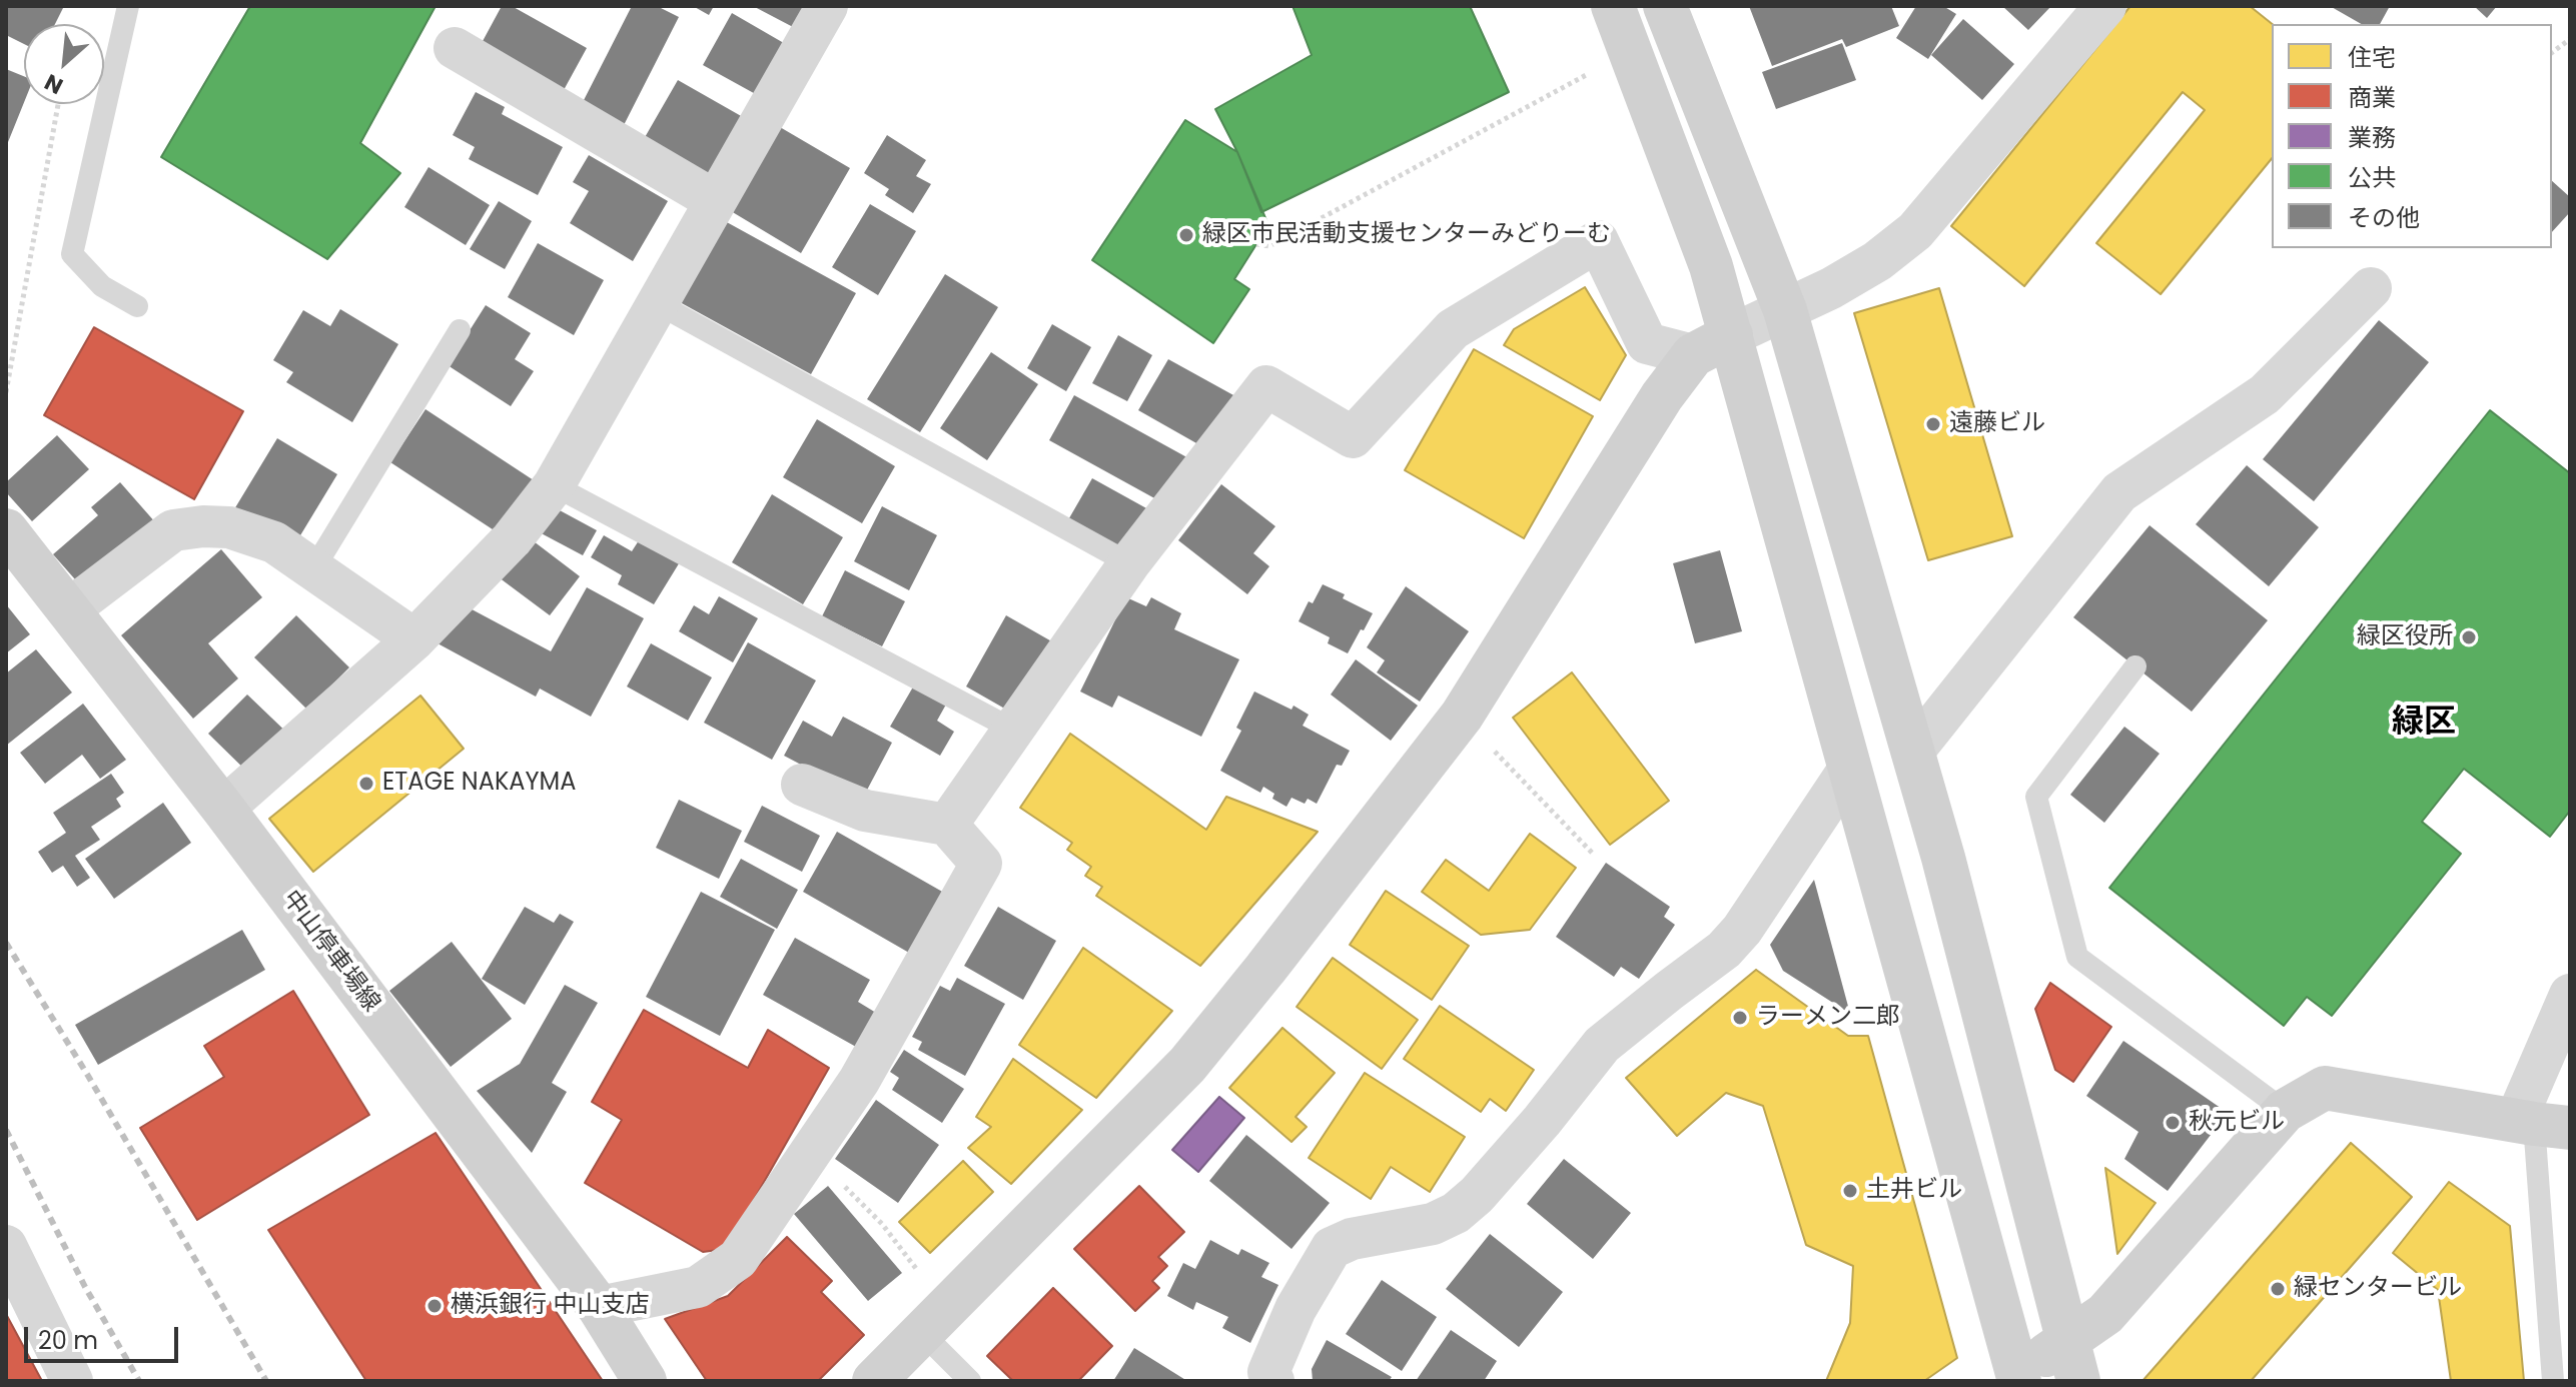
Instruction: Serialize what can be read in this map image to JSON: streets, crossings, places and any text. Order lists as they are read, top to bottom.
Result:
{
  "streets": {
    "street": ["中山停車場線"]
  },
  "districts": ["緑区"],
  "places": [
    "緑区市民活動支援センターみどりーむ",
    "遠藤ビル",
    "緑区役所",
    "ETAGE NAKAYMA",
    "ラーメン二郎",
    "秋元ビル",
    "土井ビル",
    "緑センタービル",
    "横浜銀行 中山支店"
  ],
  "legend": [
    "住宅",
    "商業",
    "業務",
    "公共",
    "その他"
  ],
  "scale_bar": "20 m",
  "north": "bottom left"
}
